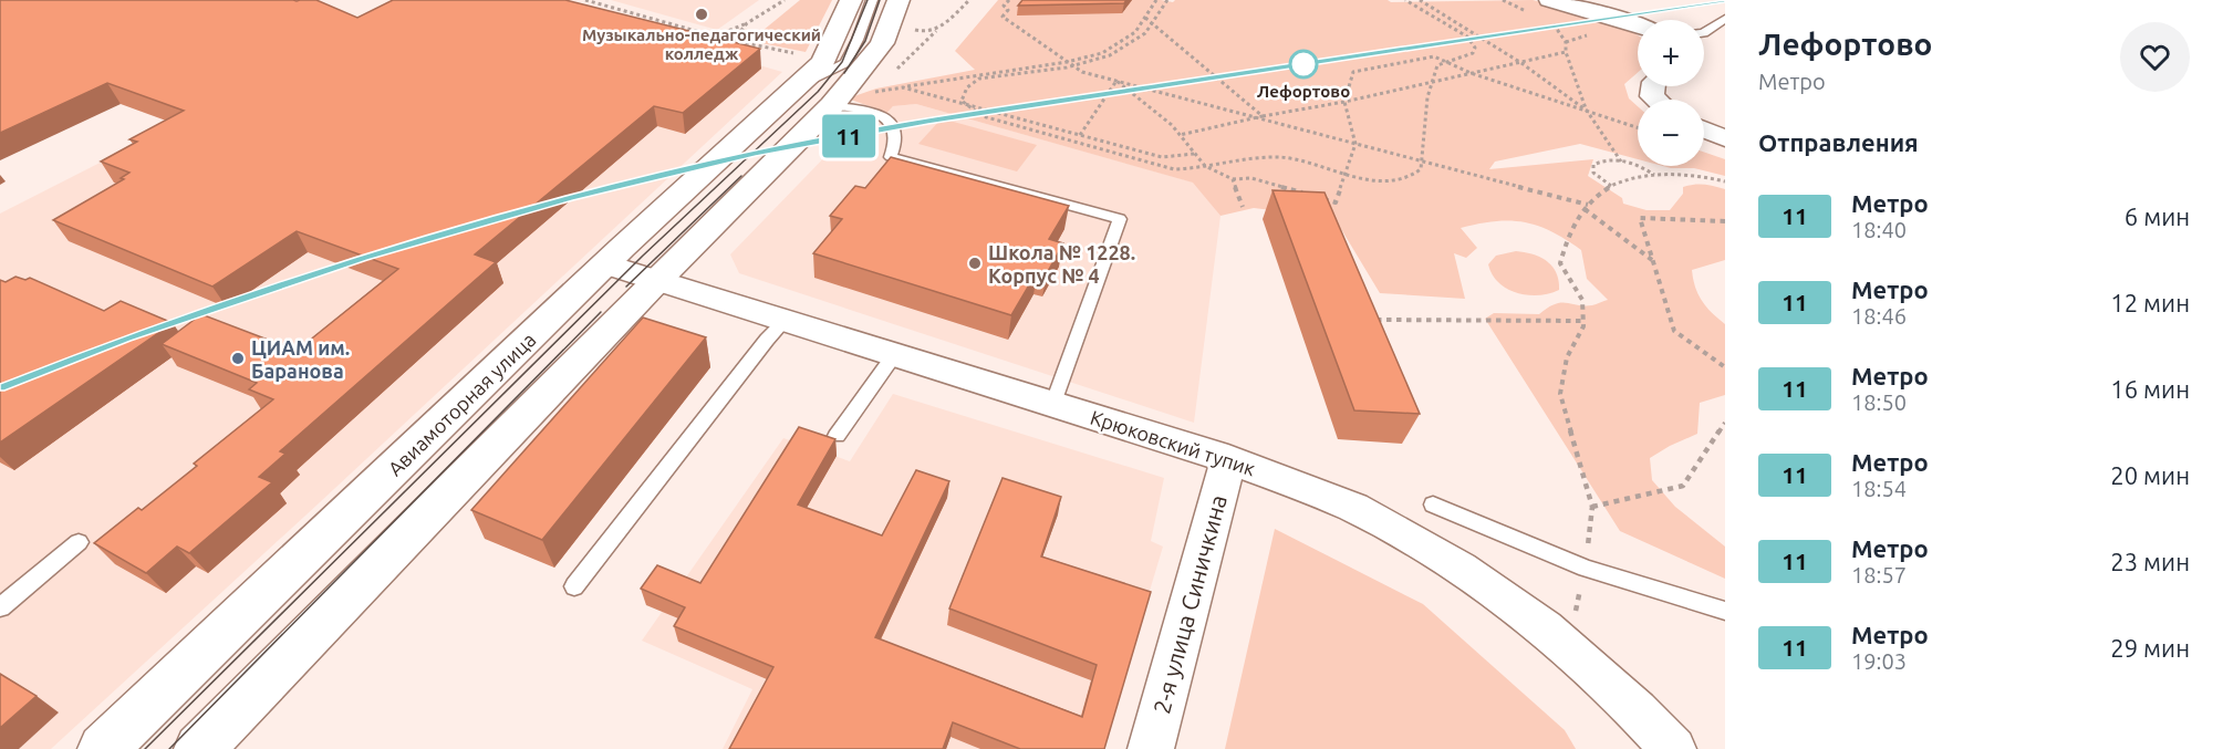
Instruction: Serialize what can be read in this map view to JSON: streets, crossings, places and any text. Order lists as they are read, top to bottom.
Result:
{
  "streets": {
    "main road": ["Авиамоторная улица"],
    "street": ["Крюковский тупик", "2-я улица Синичкина"]
  },
  "crossings": [
    ["Авиамоторная улица", "Крюковский тупик"],
    ["Крюковский тупик", "2-я улица Синичкина"]
  ],
  "places": [
    "Музыкально-педагогический колледж",
    "Лефортово",
    "Школа № 1228. Корпус № 4",
    "ЦИАМ им. Баранова"
  ],
  "lines": ["metro line 11"],
  "page": {
    "on_map": "11",
    "heading": [
      ["Лефортово", "Метро"],
      "Отправления"
    ],
    "map_buttons": ["+", "−"],
    "list": [
      {
        "mark": "11",
        "name": "Метро",
        "note": "18:40",
        "value": "6 мин"
      },
      {
        "mark": "11",
        "name": "Метро",
        "note": "18:46",
        "value": "12 мин"
      },
      {
        "mark": "11",
        "name": "Метро",
        "note": "18:50",
        "value": "16 мин"
      },
      {
        "mark": "11",
        "name": "Метро",
        "note": "18:54",
        "value": "20 мин"
      },
      {
        "mark": "11",
        "name": "Метро",
        "note": "18:57",
        "value": "23 мин"
      },
      {
        "mark": "11",
        "name": "Метро",
        "note": "19:03",
        "value": "29 мин"
      }
    ]
  }
}
